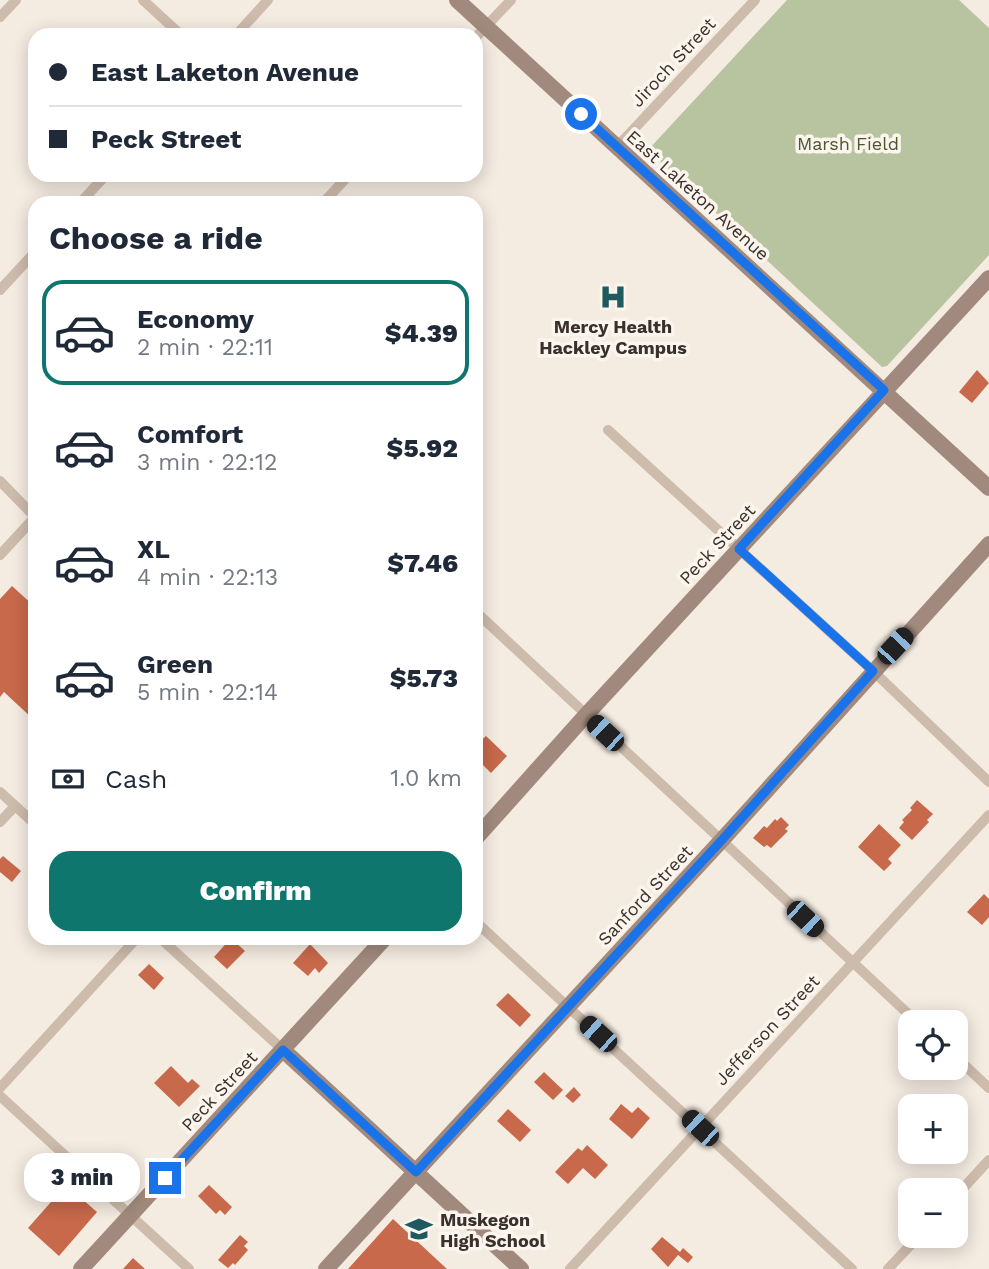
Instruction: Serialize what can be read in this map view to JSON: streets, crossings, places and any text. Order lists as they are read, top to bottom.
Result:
{
  "streets": {
    "street": [
      "Jiroch Street",
      "East Laketon Avenue",
      "Peck Street",
      "Sanford Street",
      "Jefferson Street"
    ]
  },
  "crossings": [
    ["Jiroch Street", "East Laketon Avenue"],
    ["East Laketon Avenue", "Peck Street"]
  ],
  "parks": ["Marsh Field"],
  "places": {
    "hospital": ["Mercy Health Hackley Campus"],
    "school or university": ["Muskegon High School"]
  },
  "page": {
    "banner": ["East Laketon Avenue", "Peck Street"],
    "heading": "Choose a ride",
    "list": [
      {
        "name": "Economy",
        "note": "2 min · 22:11",
        "value": "$4.39"
      },
      {
        "name": "Comfort",
        "note": "3 min · 22:12",
        "value": "$5.92"
      },
      {
        "name": "XL",
        "note": "4 min · 22:13",
        "value": "$7.46"
      },
      {
        "name": "Green",
        "note": "5 min · 22:14",
        "value": "$5.73"
      }
    ],
    "pay": ["Cash", "1.0 km"],
    "buttons": "Confirm",
    "map_buttons": ["+", "−"],
    "bubble": "3 min"
  }
}
